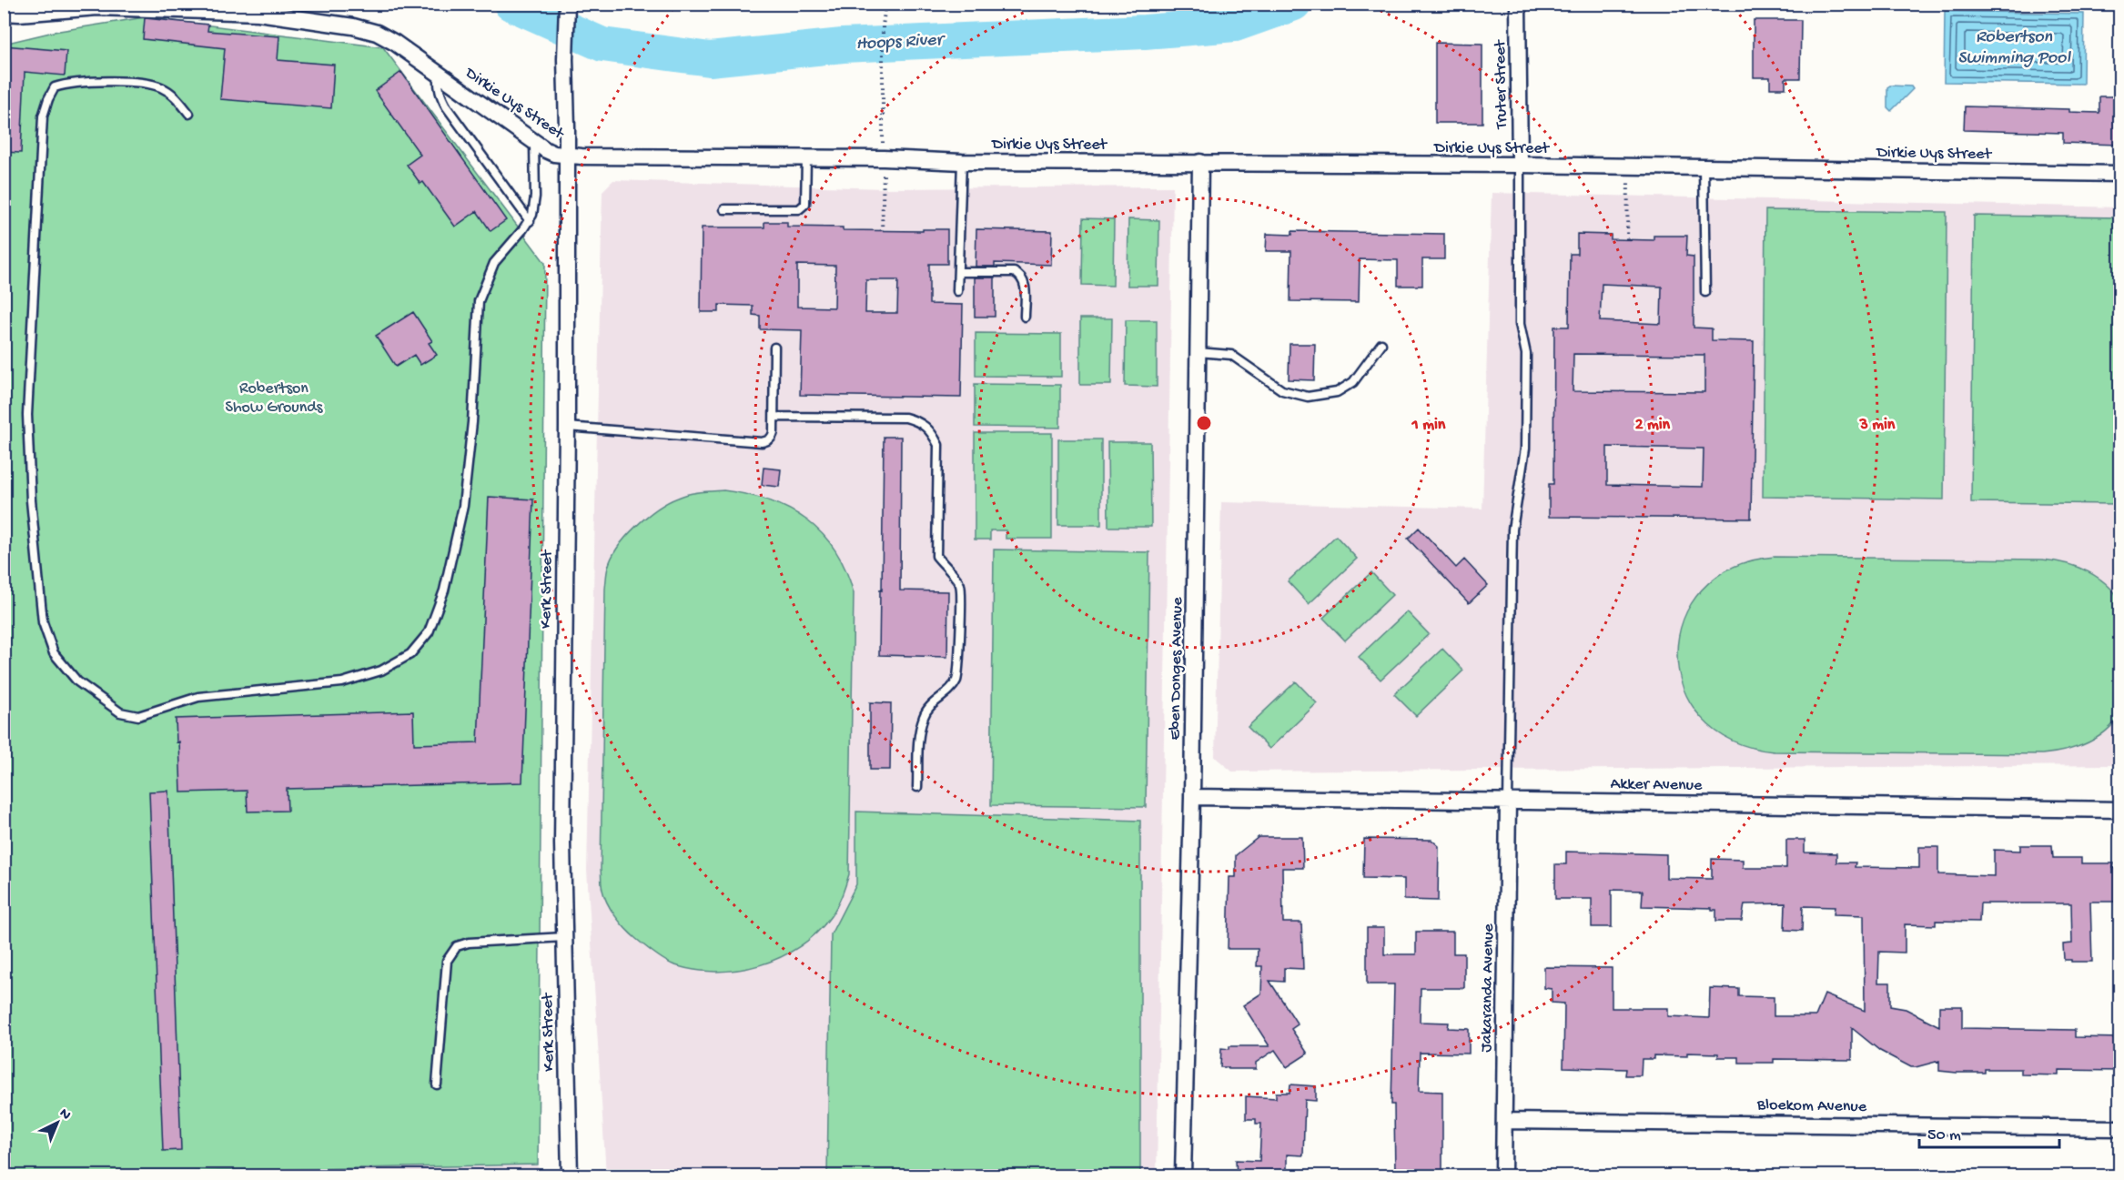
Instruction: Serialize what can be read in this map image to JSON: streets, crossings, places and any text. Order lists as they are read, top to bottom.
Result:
{
  "streets": {
    "street": [
      "Truter Street",
      "Dirkie Uys Street",
      "Kerk Street",
      "Eben Donges Avenue",
      "Akker Avenue",
      "Jakaranda Avenue",
      "Bloekom Avenue"
    ]
  },
  "crossings": [
    ["Truter Street", "Dirkie Uys Street"],
    ["Dirkie Uys Street", "Kerk Street"],
    ["Dirkie Uys Street", "Eben Donges Avenue"],
    ["Eben Donges Avenue", "Akker Avenue"],
    ["Akker Avenue", "Jakaranda Avenue"],
    ["Jakaranda Avenue", "Bloekom Avenue"]
  ],
  "water": ["Robertson Swimming Pool", "Hoops River"],
  "parks": ["Robertson Show Grounds"],
  "scale_bar": "50 m",
  "north": "top right",
  "rings": ["1 min", "2 min", "3 min"]
}
